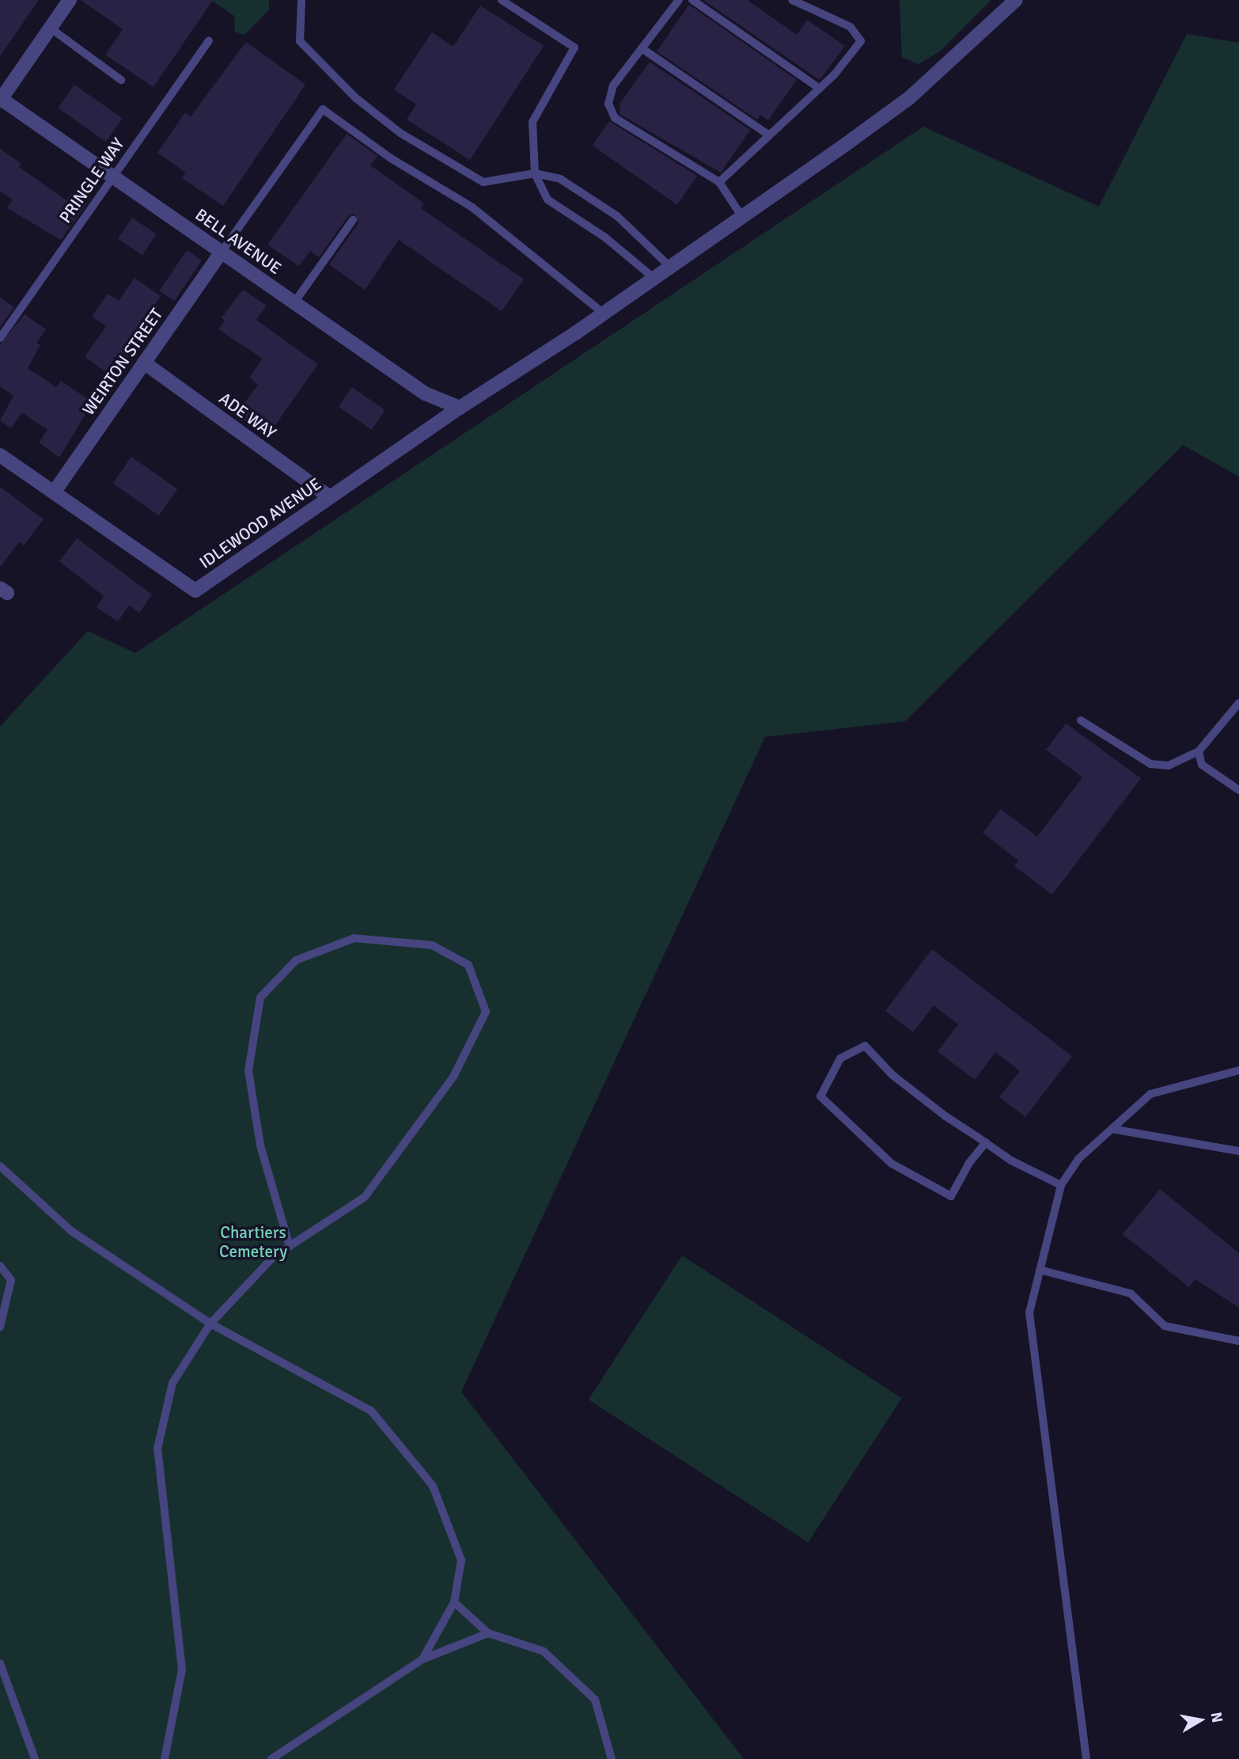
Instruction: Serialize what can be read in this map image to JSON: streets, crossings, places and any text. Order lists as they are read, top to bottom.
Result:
{
  "streets": {
    "street": [
      "BELL AVENUE",
      "WEIRTON STREET",
      "ADE WAY",
      "IDLEWOOD AVENUE"
    ],
    "lane": ["PRINGLE WAY"]
  },
  "crossings": [
    ["PRINGLE WAY", "BELL AVENUE"],
    ["BELL AVENUE", "WEIRTON STREET"],
    ["BELL AVENUE", "IDLEWOOD AVENUE"],
    ["WEIRTON STREET", "ADE WAY"],
    ["WEIRTON STREET", "IDLEWOOD AVENUE"],
    ["ADE WAY", "IDLEWOOD AVENUE"]
  ],
  "parks": ["Chartiers Cemetery"],
  "north": "right"
}
